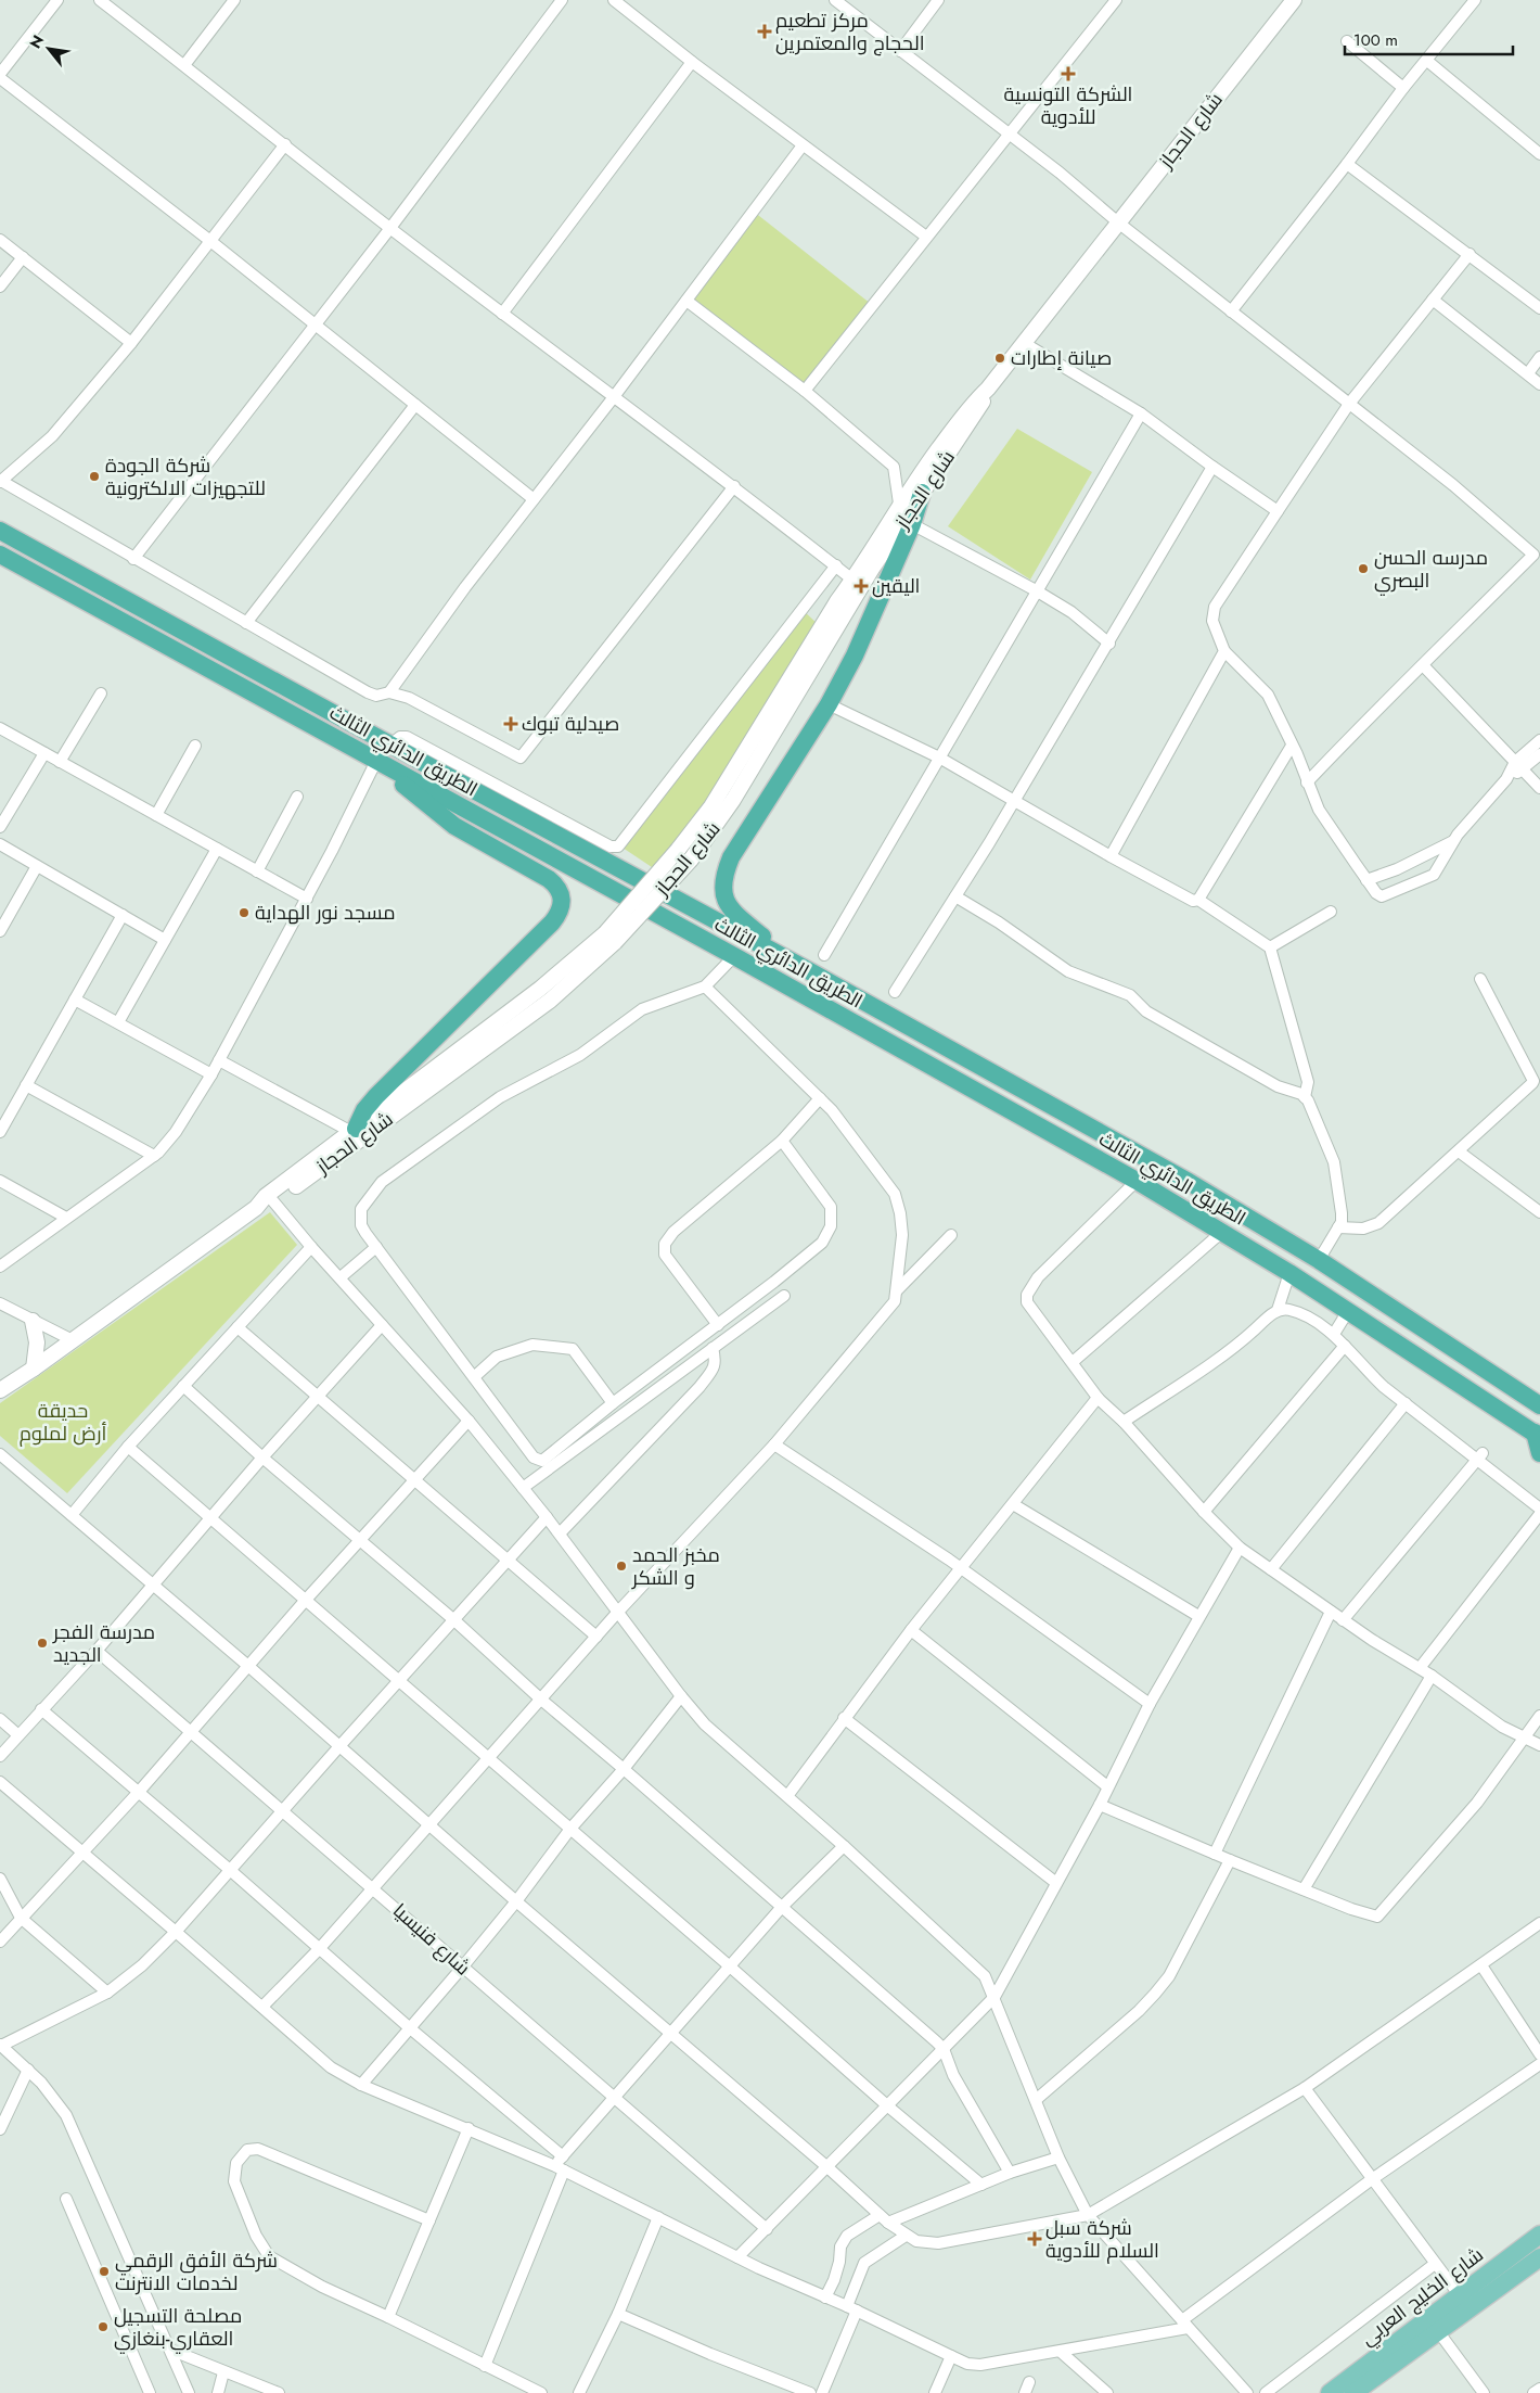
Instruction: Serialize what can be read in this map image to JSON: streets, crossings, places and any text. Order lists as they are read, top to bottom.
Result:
{
  "streets": {
    "highway": ["الطريق الدائري الثالث"],
    "main road": ["شارع الحجاز", "شارع الخليج العربي"],
    "street": ["شارع فنيسيا"]
  },
  "parks": ["حديقة أرض لملوم"],
  "places": {
    "health": [
      "مركز تطعيم الحجاج والمعتمرين",
      "الشركة التونسية للأدوية",
      "اليقين",
      "صيدلية تبوك",
      "شركة سبل السلام للأدوية"
    ],
    "other": [
      "صيانة إطارات",
      "شركة الجودة للتجهيزات الالكترونية",
      "مدرسه الحسن البصري",
      "مسجد نور الهداية",
      "مخبز الحمد و الشكر",
      "مدرسة الفجر الجديد",
      "شركة الأفق الرقمي لخدمات الانترنت",
      "مصلحة التسجيل العقاري-بنغازي"
    ]
  },
  "scale_bar": "100 m",
  "north": "top left"
}
